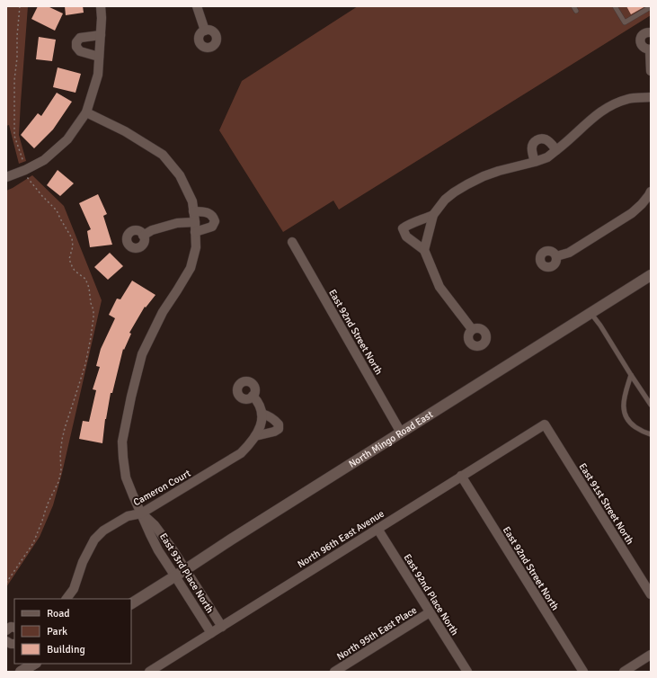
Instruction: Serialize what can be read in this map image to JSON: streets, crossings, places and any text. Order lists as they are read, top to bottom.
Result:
{
  "streets": {
    "street": [
      "East 92nd Street North",
      "North Mingo Road East",
      "Cameron Court",
      "East 91st Street North",
      "North 96th East Avenue",
      "East 93rd Place North",
      "East 92nd Place North",
      "North 95th East Place"
    ]
  },
  "crossings": [
    ["East 92nd Street North", "North Mingo Road East"],
    ["East 92nd Street North", "North 96th East Avenue"],
    ["North Mingo Road East", "East 93rd Place North"],
    ["Cameron Court", "East 93rd Place North"],
    ["East 91st Street North", "North 96th East Avenue"],
    ["North 96th East Avenue", "East 93rd Place North"],
    ["North 96th East Avenue", "East 92nd Place North"],
    ["East 92nd Place North", "North 95th East Place"]
  ],
  "legend": ["Road", "Park", "Building"]
}
